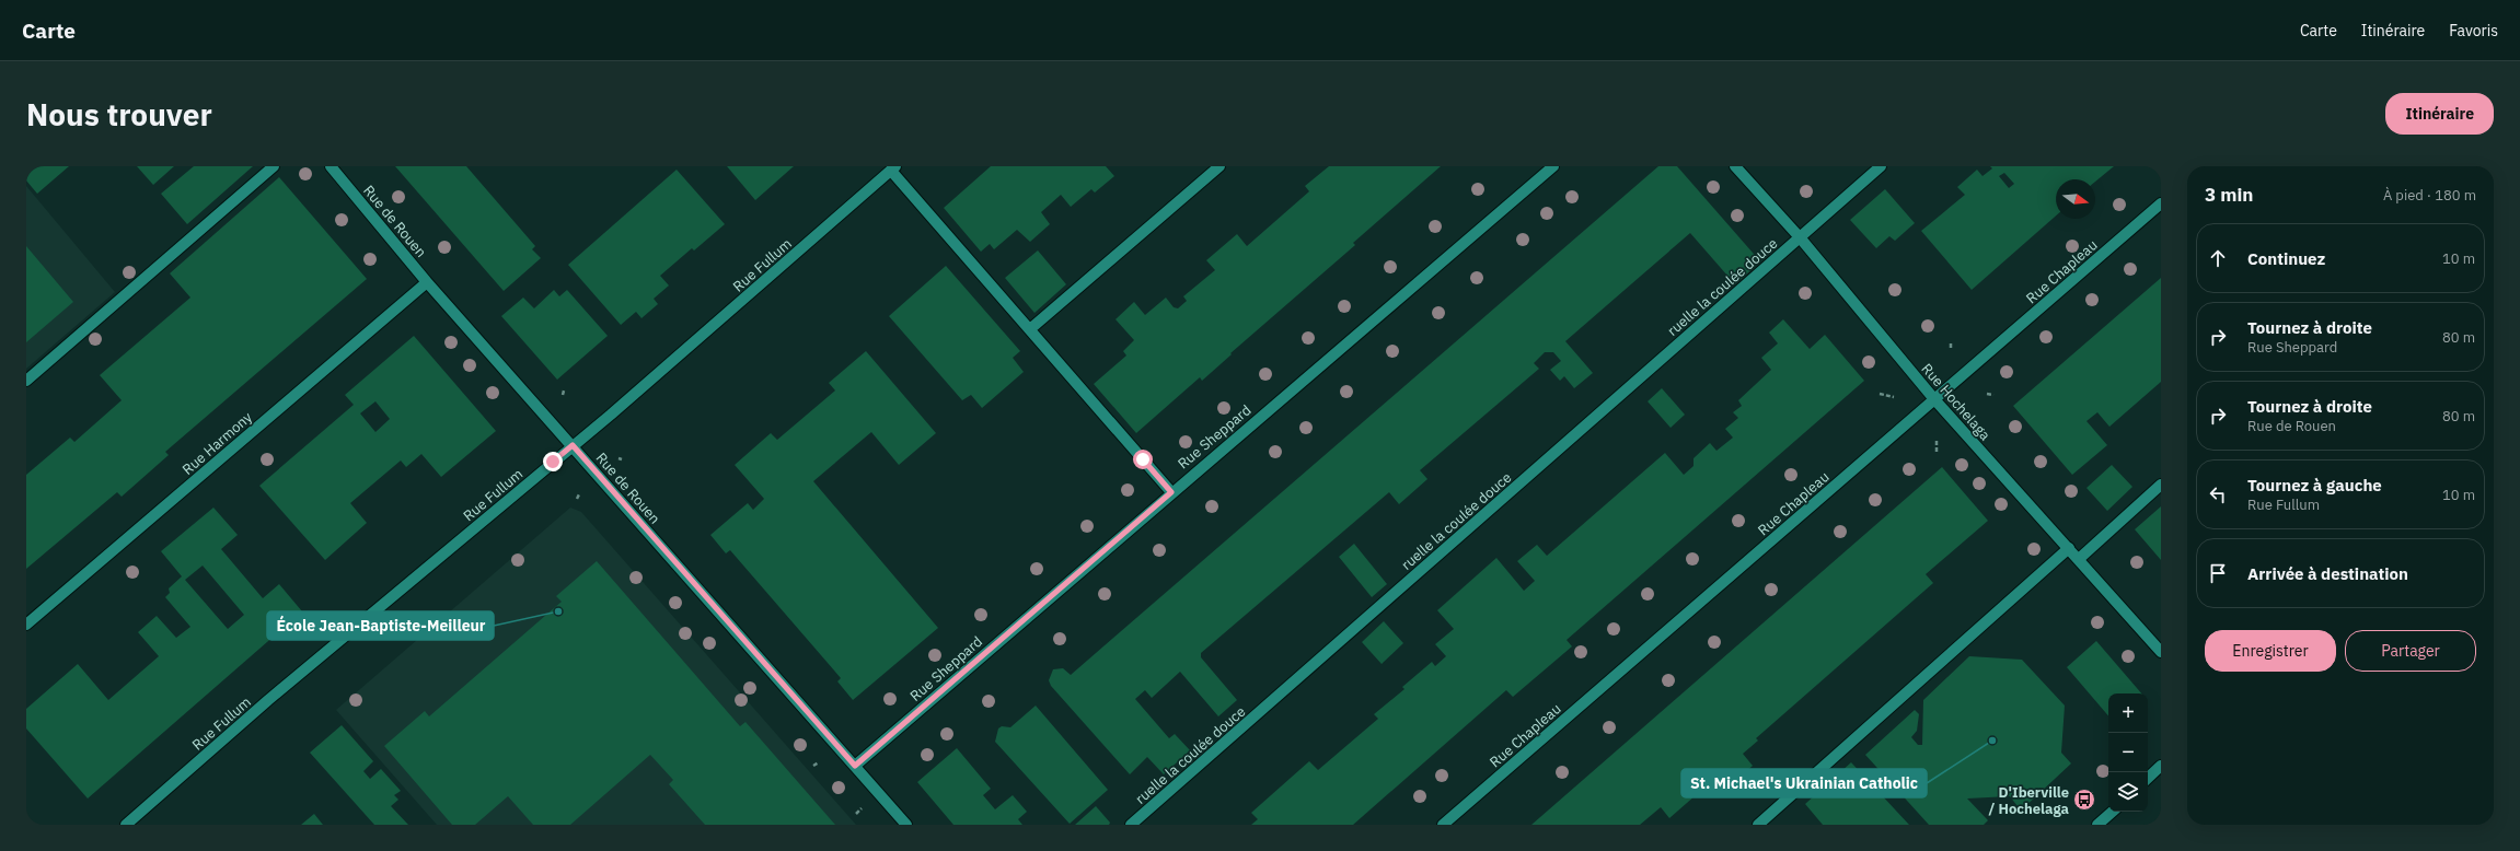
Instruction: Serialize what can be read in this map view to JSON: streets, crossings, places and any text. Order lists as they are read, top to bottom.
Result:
{
  "streets": {
    "street": [
      "Rue de Rouen",
      "Rue Fullum",
      "Rue Chapleau",
      "ruelle la coulée douce",
      "Rue Hochelaga",
      "Rue Sheppard",
      "Rue Harmony"
    ]
  },
  "crossings": [
    ["Rue de Rouen", "Rue Fullum"],
    ["Rue de Rouen", "Rue Sheppard"],
    ["Rue de Rouen", "Rue Harmony"],
    ["Rue Chapleau", "Rue Hochelaga"],
    ["ruelle la coulée douce", "Rue Hochelaga"]
  ],
  "places": {
    "other": ["École Jean-Baptiste-Meilleur", "St. Michael's Ukrainian Catholic"],
    "bus stop": ["D'Iberville / Hochelaga"]
  },
  "north": "right",
  "page": {
    "header": "Carte",
    "nav": ["Carte", "Itinéraire", "Favoris"],
    "buttons": [
      "Itinéraire",
      ["Enregistrer", "Partager"]
    ],
    "title": "Nous trouver",
    "heading": ["3 min", "À pied · 180 m"],
    "list": [
      ["Continuez", "10 m"],
      ["Tournez à droite", "Rue Sheppard", "80 m"],
      ["Tournez à droite", "Rue de Rouen", "80 m"],
      ["Tournez à gauche", "Rue Fullum", "10 m"],
      "Arrivée à destination"
    ],
    "map_buttons": ["+", "−"]
  }
}
